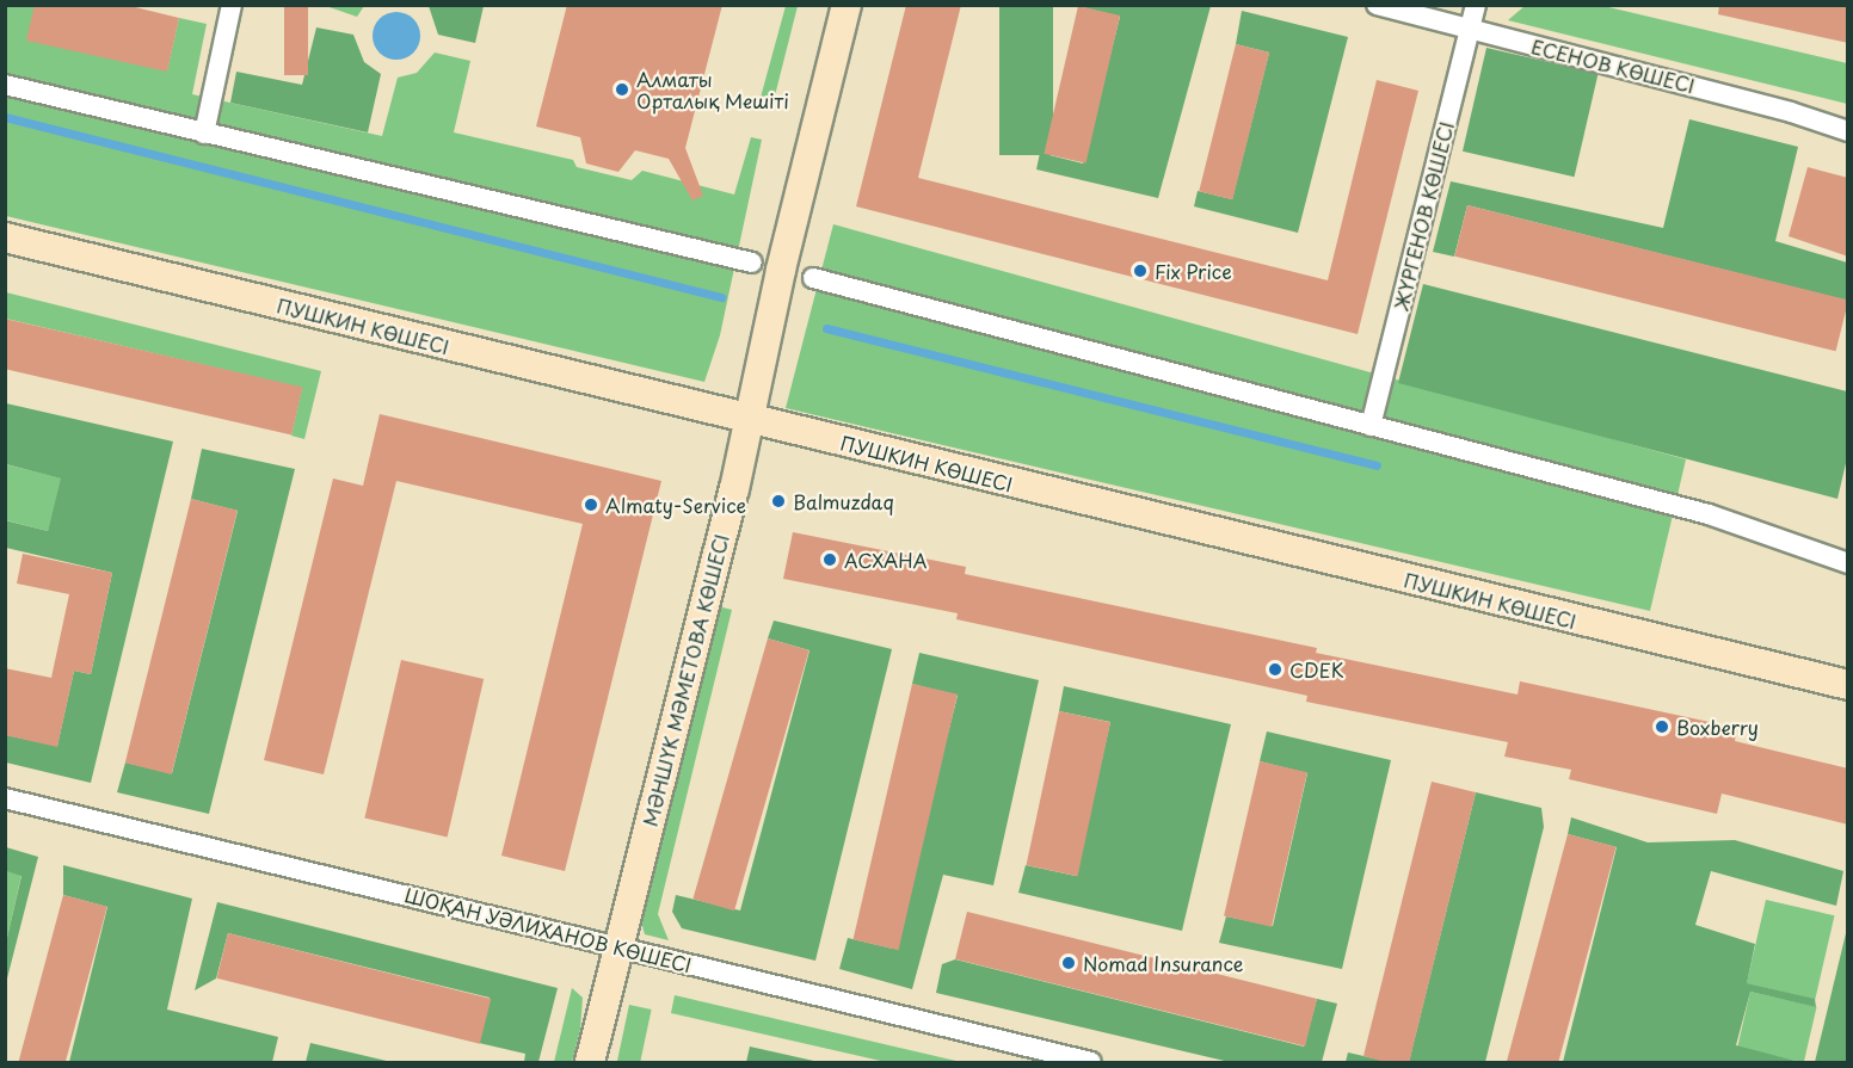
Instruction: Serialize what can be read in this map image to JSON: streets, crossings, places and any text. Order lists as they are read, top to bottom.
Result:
{
  "streets": {
    "street": [
      "ЕСЕНОВ КӨШЕСІ",
      "ЖҮРГЕНОВ КӨШЕСІ",
      "ПУШКИН КӨШЕСІ",
      "МӘНШҮК МӘМЕТОВА КӨШЕСІ",
      "ШОҚАН УӘЛИХАНОВ КӨШЕСІ"
    ]
  },
  "crossings": [
    ["ЕСЕНОВ КӨШЕСІ", "ЖҮРГЕНОВ КӨШЕСІ"],
    ["ПУШКИН КӨШЕСІ", "МӘНШҮК МӘМЕТОВА КӨШЕСІ"],
    ["МӘНШҮК МӘМЕТОВА КӨШЕСІ", "ШОҚАН УӘЛИХАНОВ КӨШЕСІ"]
  ],
  "places": [
    "Алматы Орталық Мешіті",
    "Fix Price",
    "Balmuzdaq",
    "Almaty-Service",
    "ACXAHA",
    "CDEK",
    "Boxberry",
    "Nomad Insurance"
  ]
}
